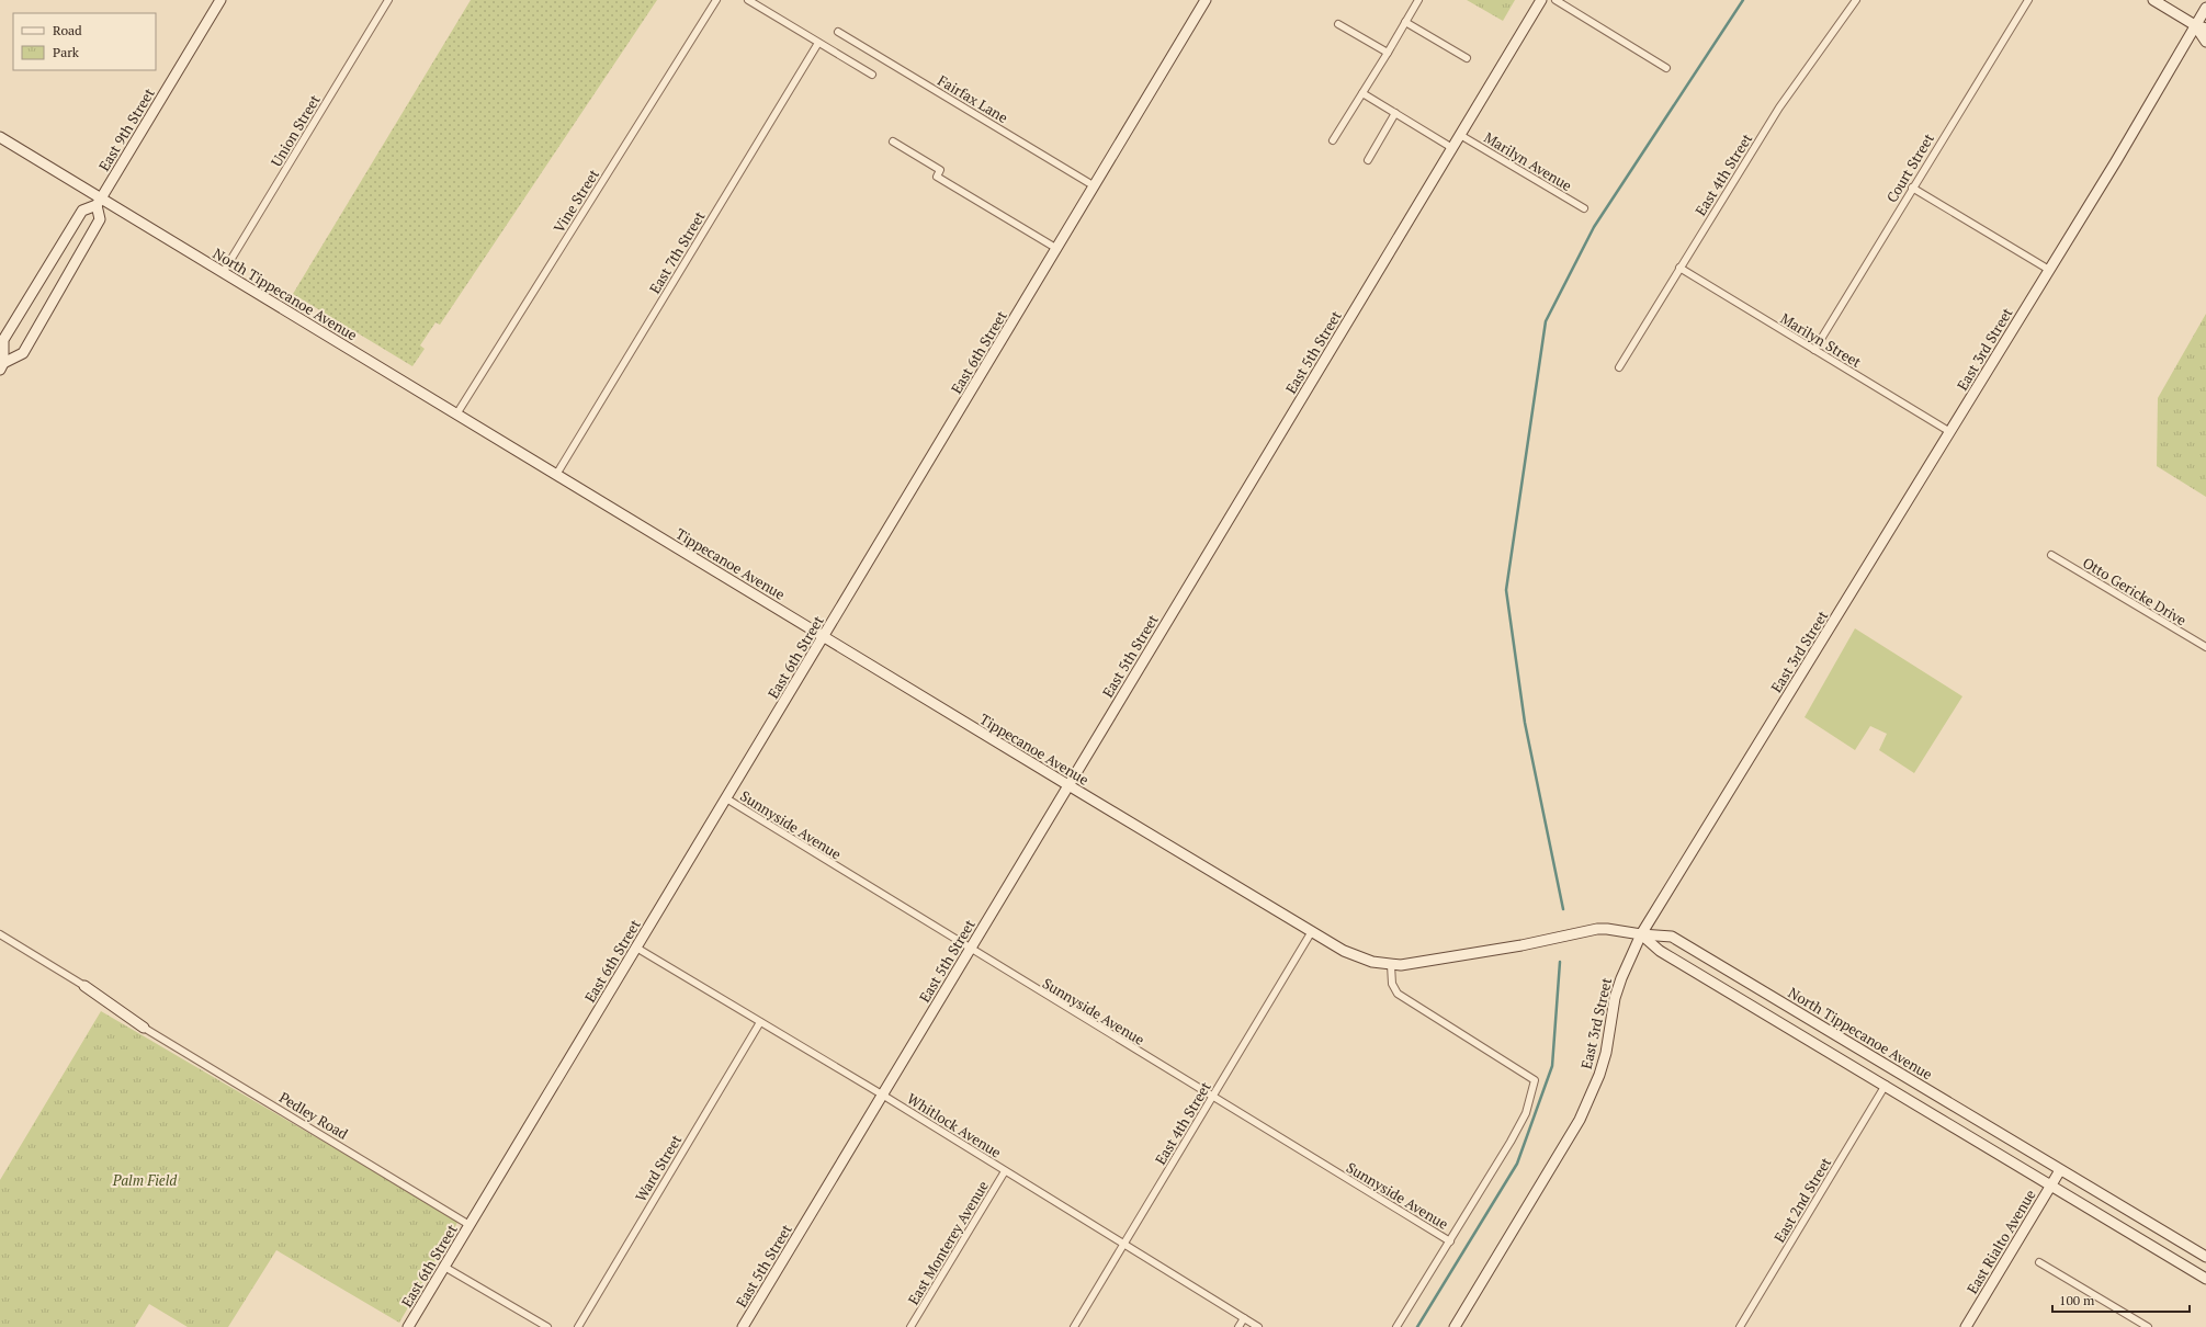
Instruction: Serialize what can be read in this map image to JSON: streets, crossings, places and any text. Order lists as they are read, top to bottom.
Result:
{
  "streets": {
    "street": [
      "Fairfax Lane",
      "East 9th Street",
      "Union Street",
      "Marilyn Avenue",
      "Court Street",
      "East 4th Street",
      "Vine Street",
      "East 7th Street",
      "North Tippecanoe Avenue",
      "Marilyn Street",
      "East 3rd Street",
      "East 6th Street",
      "East 5th Street",
      "Tippecanoe Avenue",
      "Otto Gericke Drive",
      "Sunnyside Avenue",
      "Pedley Road",
      "Whitlock Avenue",
      "Ward Street",
      "East 2nd Street",
      "East Rialto Avenue",
      "East Monterey Avenue"
    ]
  },
  "crossings": [
    ["Fairfax Lane", "East 6th Street"],
    ["East 9th Street", "North Tippecanoe Avenue"],
    ["Union Street", "North Tippecanoe Avenue"],
    ["Marilyn Avenue", "East 5th Street"],
    ["Court Street", "Marilyn Street"],
    ["East 4th Street", "Marilyn Street"],
    ["East 4th Street", "Tippecanoe Avenue"],
    ["East 4th Street", "Sunnyside Avenue"],
    ["East 4th Street", "Whitlock Avenue"],
    ["Vine Street", "North Tippecanoe Avenue"],
    ["East 7th Street", "North Tippecanoe Avenue"],
    ["East 7th Street", "Tippecanoe Avenue"],
    ["North Tippecanoe Avenue", "East 3rd Street"],
    ["North Tippecanoe Avenue", "Tippecanoe Avenue"],
    ["North Tippecanoe Avenue", "East Rialto Avenue"],
    ["Marilyn Street", "East 3rd Street"],
    ["East 6th Street", "Tippecanoe Avenue"],
    ["East 6th Street", "Sunnyside Avenue"],
    ["East 6th Street", "Pedley Road"],
    ["East 6th Street", "Whitlock Avenue"],
    ["East 5th Street", "Tippecanoe Avenue"],
    ["East 5th Street", "Sunnyside Avenue"],
    ["East 5th Street", "Whitlock Avenue"],
    ["Whitlock Avenue", "Ward Street"],
    ["Whitlock Avenue", "East Monterey Avenue"]
  ],
  "parks": ["Palm Field"],
  "legend": ["Road", "Park"],
  "scale_bar": "100 m"
}
